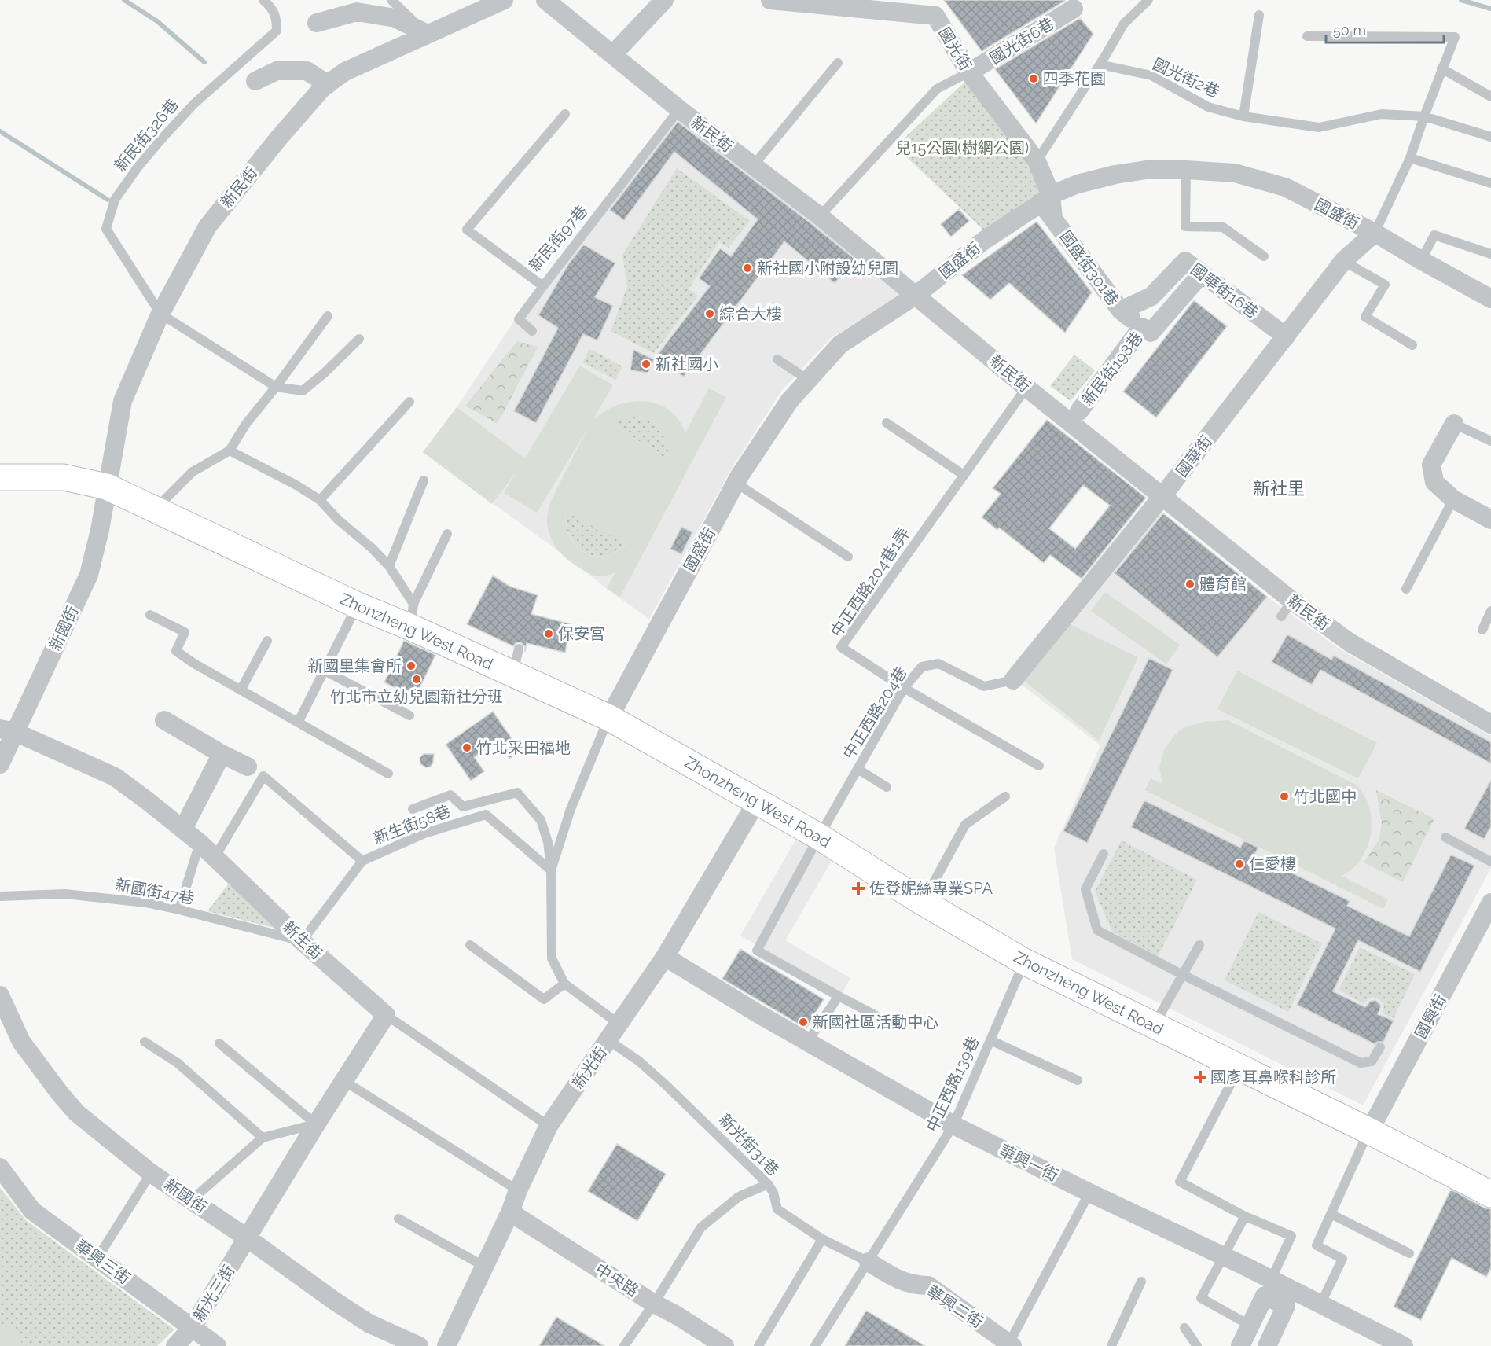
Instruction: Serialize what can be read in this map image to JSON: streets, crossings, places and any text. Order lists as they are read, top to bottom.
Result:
{
  "streets": {
    "main road": ["Zhonzheng West Road"],
    "street": [
      "國光街6巷",
      "國光街",
      "新民街",
      "國盛街",
      "國盛街301巷",
      "國華街16巷",
      "新民街198巷",
      "國華街",
      "新國街",
      "新生街",
      "國興街",
      "新光街",
      "華興一街",
      "華興三街",
      "中央路",
      "新光三街",
      "華興二街"
    ],
    "lane": [
      "國光街2巷",
      "新民街326巷",
      "新民街97巷",
      "中正西路204巷1弄",
      "中正西路204巷",
      "新生街58巷",
      "新國街47巷",
      "中正西路139巷",
      "新光街31巷"
    ]
  },
  "crossings": [
    ["國光街6巷", "國光街"],
    ["國光街", "國盛街"],
    ["國光街", "國盛街301巷"],
    ["新民街", "新民街326巷"],
    ["新民街", "國盛街"],
    ["新民街", "新民街97巷"],
    ["新民街", "國華街"],
    ["新民街", "中正西路204巷1弄"],
    ["新民街", "新國街"],
    ["新民街", "Zhonzheng West Road"],
    ["國盛街", "國華街"],
    ["國盛街", "Zhonzheng West Road"],
    ["國盛街301巷", "國華街16巷"],
    ["國盛街301巷", "新民街198巷"],
    ["國華街16巷", "新民街198巷"],
    ["國華街16巷", "國華街"],
    ["國華街", "中正西路204巷"],
    ["中正西路204巷1弄", "中正西路204巷"],
    ["新國街", "Zhonzheng West Road"],
    ["新國街", "新生街"],
    ["新國街", "新光三街"],
    ["Zhonzheng West Road", "中正西路204巷"],
    ["Zhonzheng West Road", "國興街"],
    ["Zhonzheng West Road", "新光街"],
    ["Zhonzheng West Road", "中正西路139巷"],
    ["新生街58巷", "新國街47巷"],
    ["新生街58巷", "新生街"],
    ["新國街47巷", "新生街"],
    ["新光街", "新光街31巷"],
    ["新光街", "華興一街"],
    ["新光街", "中央路"],
    ["中正西路139巷", "新光街31巷"],
    ["中正西路139巷", "華興一街"],
    ["中正西路139巷", "華興二街"],
    ["新光街31巷", "華興二街"],
    ["華興三街", "新光三街"]
  ],
  "districts": ["新社里"],
  "parks": ["兒15公園(樹網公園)"],
  "places": {
    "other": [
      "四季花園",
      "新社國小附設幼兒園",
      "綜合大樓",
      "新社國小",
      "體育館",
      "保安宮",
      "新國里集會所",
      "竹北市立幼兒園新社分班",
      "竹北采田福地",
      "竹北國中",
      "仁愛樓",
      "新國社區活動中心"
    ],
    "health": ["佐登妮絲專業SPA", "國彥耳鼻喉科診所"]
  },
  "scale_bar": "50 m"
}
